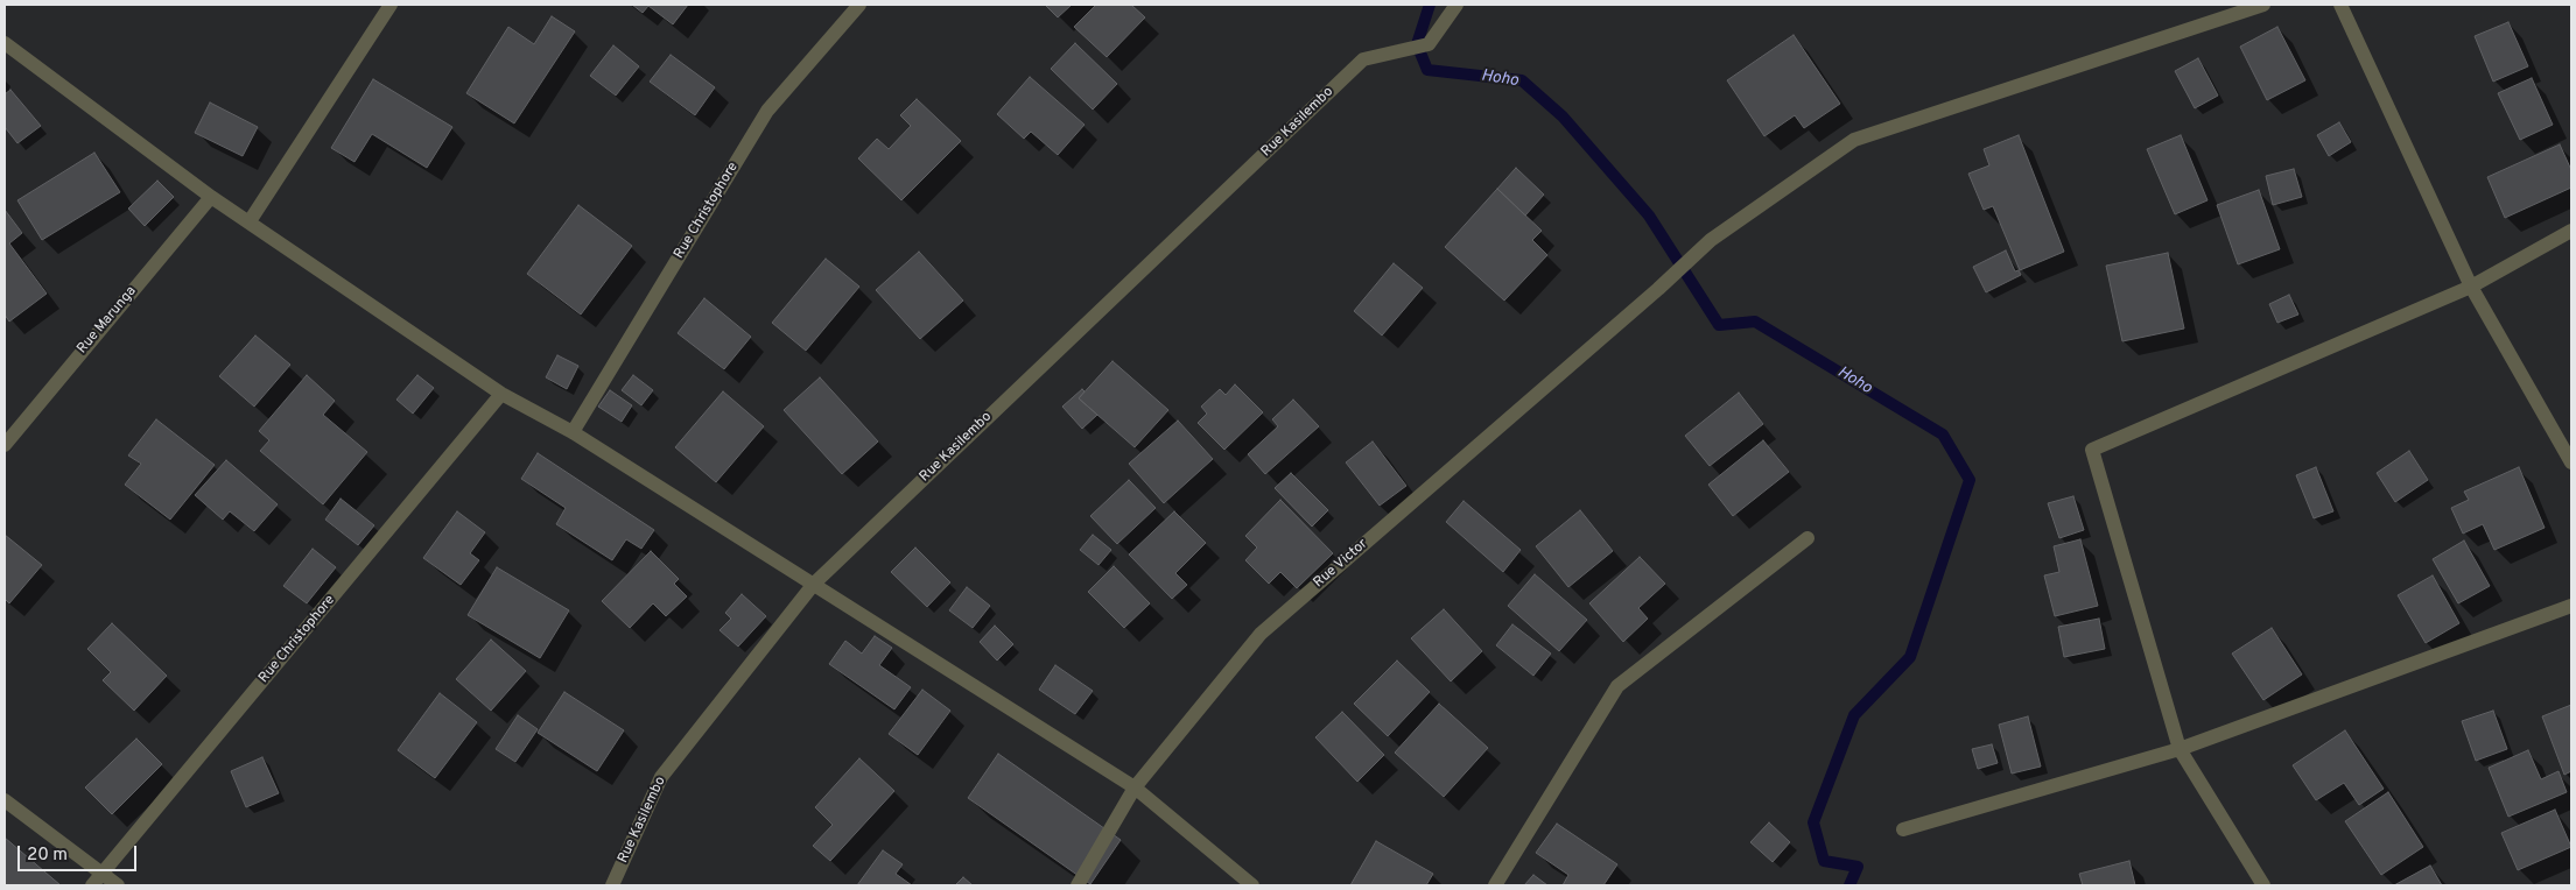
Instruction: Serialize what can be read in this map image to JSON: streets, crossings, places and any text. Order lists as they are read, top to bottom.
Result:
{
  "streets": {
    "street": [
      "Rue Kasilembo",
      "Rue Christophore",
      "Rue Marunga",
      "Rue Victor"
    ]
  },
  "water": ["Hoho"],
  "scale_bar": "20 m"
}
